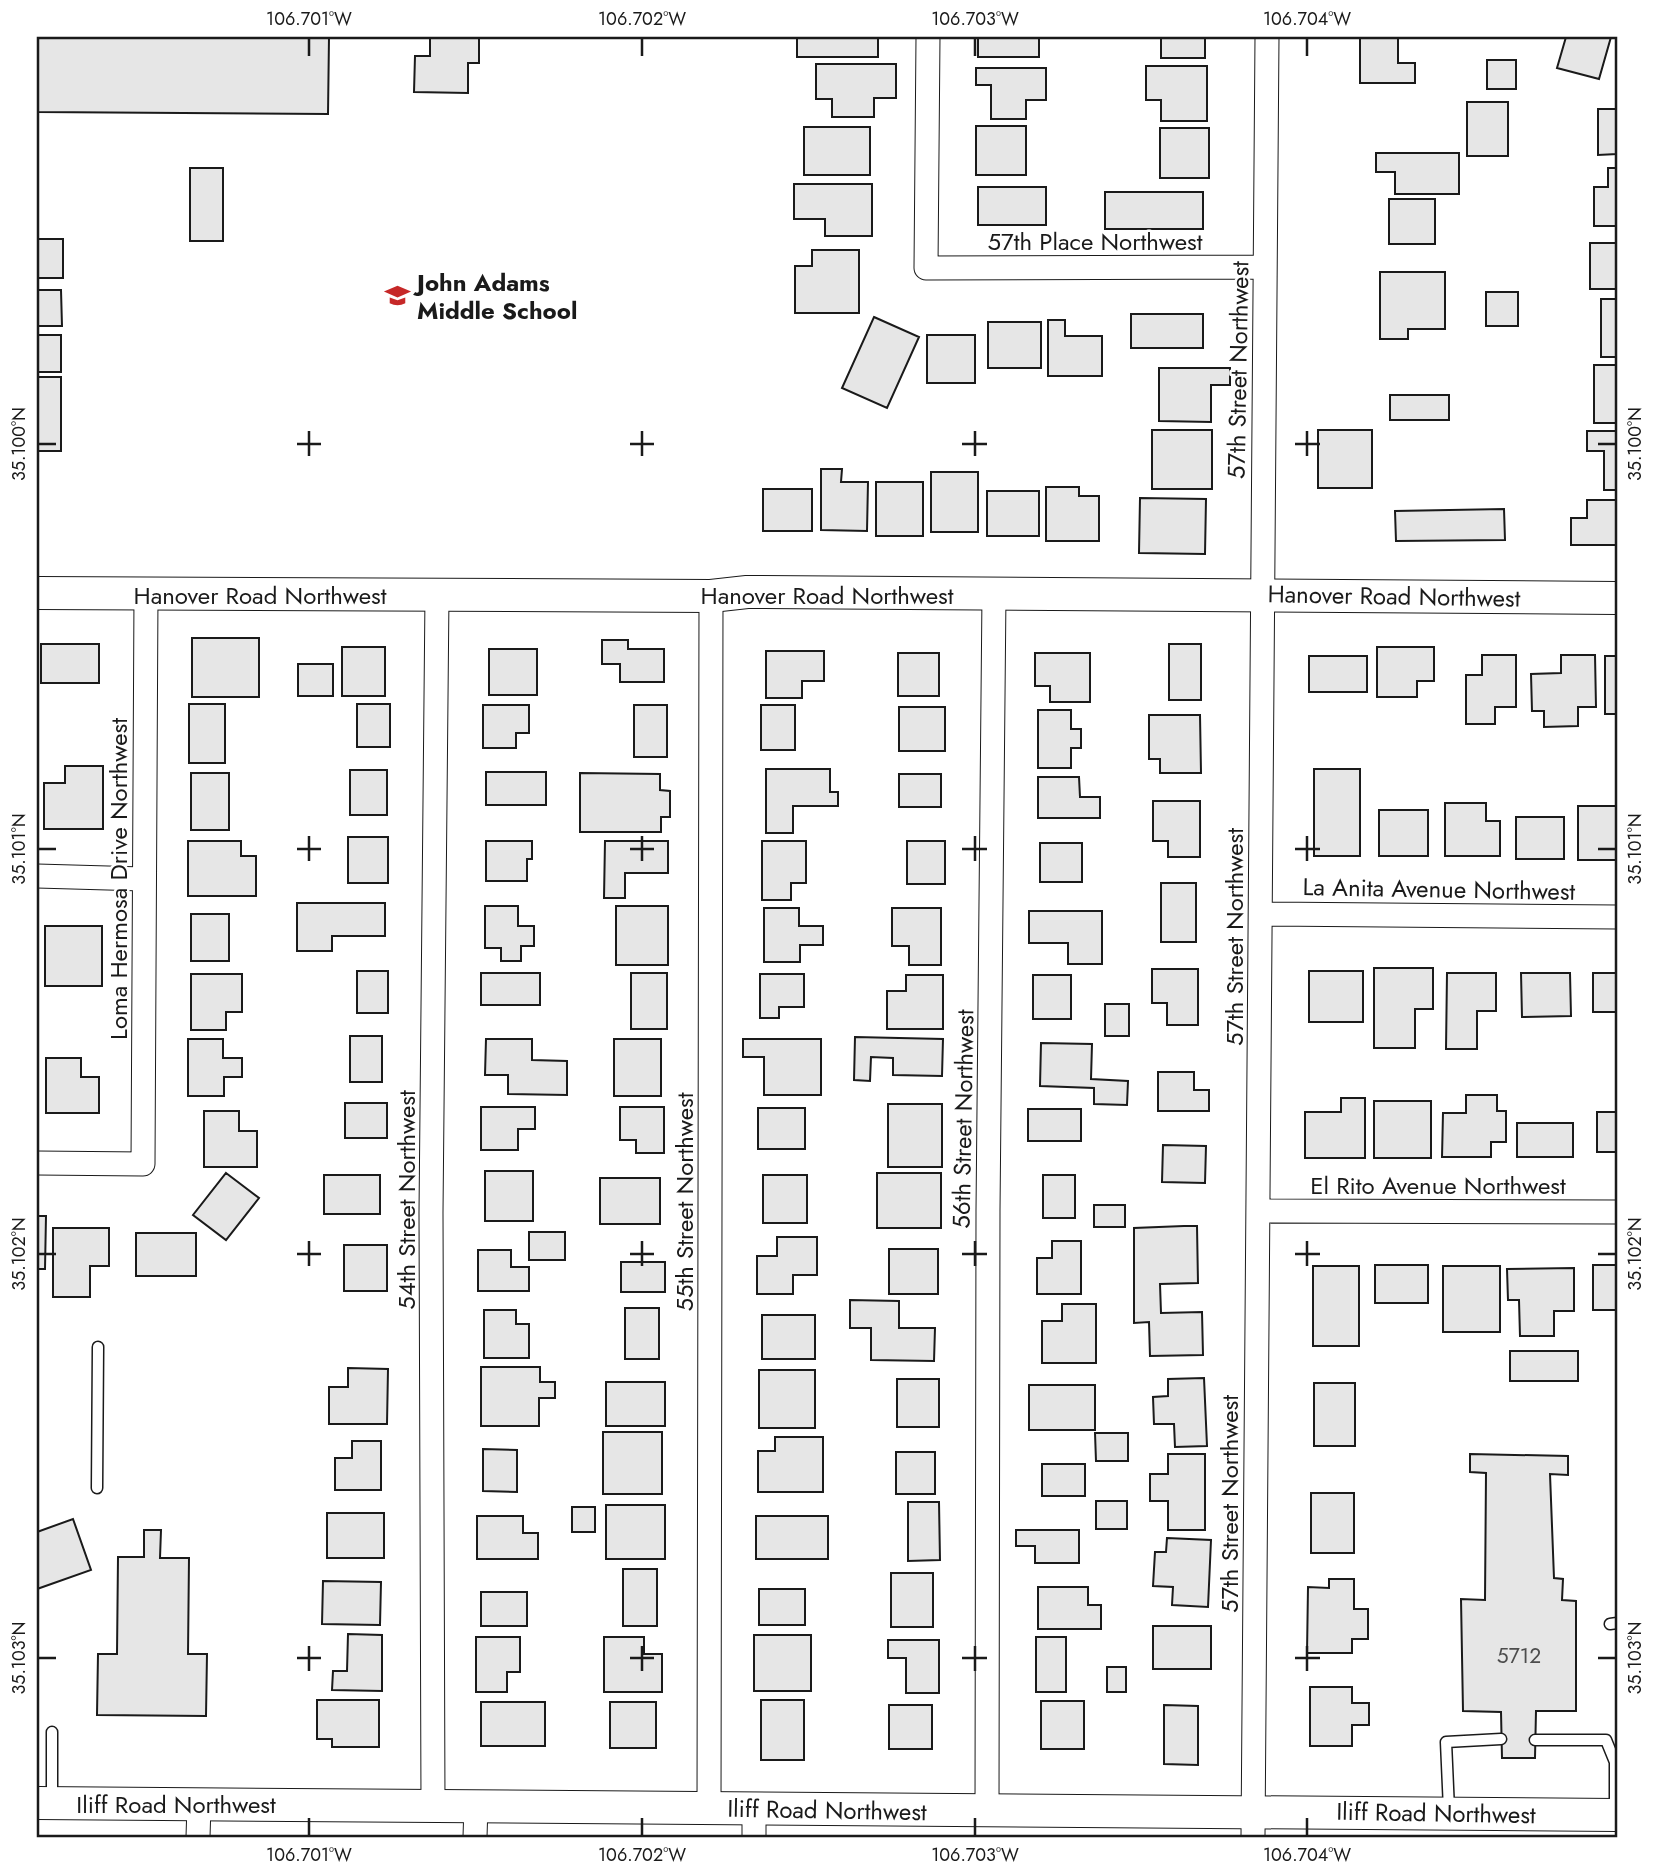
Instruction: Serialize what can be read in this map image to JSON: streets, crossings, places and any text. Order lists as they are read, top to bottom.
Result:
{
  "streets": {
    "street": [
      "57th Place Northwest",
      "57th Street Northwest",
      "Hanover Road Northwest",
      "Loma Hermosa Drive Northwest",
      "La Anita Avenue Northwest",
      "56th Street Northwest",
      "El Rito Avenue Northwest",
      "54th Street Northwest",
      "55th Street Northwest",
      "Iliff Road Northwest"
    ]
  },
  "crossings": [
    ["57th Place Northwest", "57th Street Northwest"],
    ["57th Street Northwest", "Hanover Road Northwest"],
    ["57th Street Northwest", "La Anita Avenue Northwest"],
    ["57th Street Northwest", "El Rito Avenue Northwest"],
    ["57th Street Northwest", "Iliff Road Northwest"],
    ["Hanover Road Northwest", "Loma Hermosa Drive Northwest"],
    ["Hanover Road Northwest", "56th Street Northwest"],
    ["Hanover Road Northwest", "54th Street Northwest"],
    ["Hanover Road Northwest", "55th Street Northwest"],
    ["56th Street Northwest", "Iliff Road Northwest"],
    ["54th Street Northwest", "Iliff Road Northwest"],
    ["55th Street Northwest", "Iliff Road Northwest"]
  ],
  "places": {
    "school or university": ["John Adams Middle School"]
  },
  "house_numbers": ["5712"],
  "coordinates": [
    "106.701°W",
    "106.702°W",
    "106.703°W",
    "106.704°W",
    "35.100°N",
    "35.101°N",
    "35.102°N",
    "35.103°N"
  ]
}
